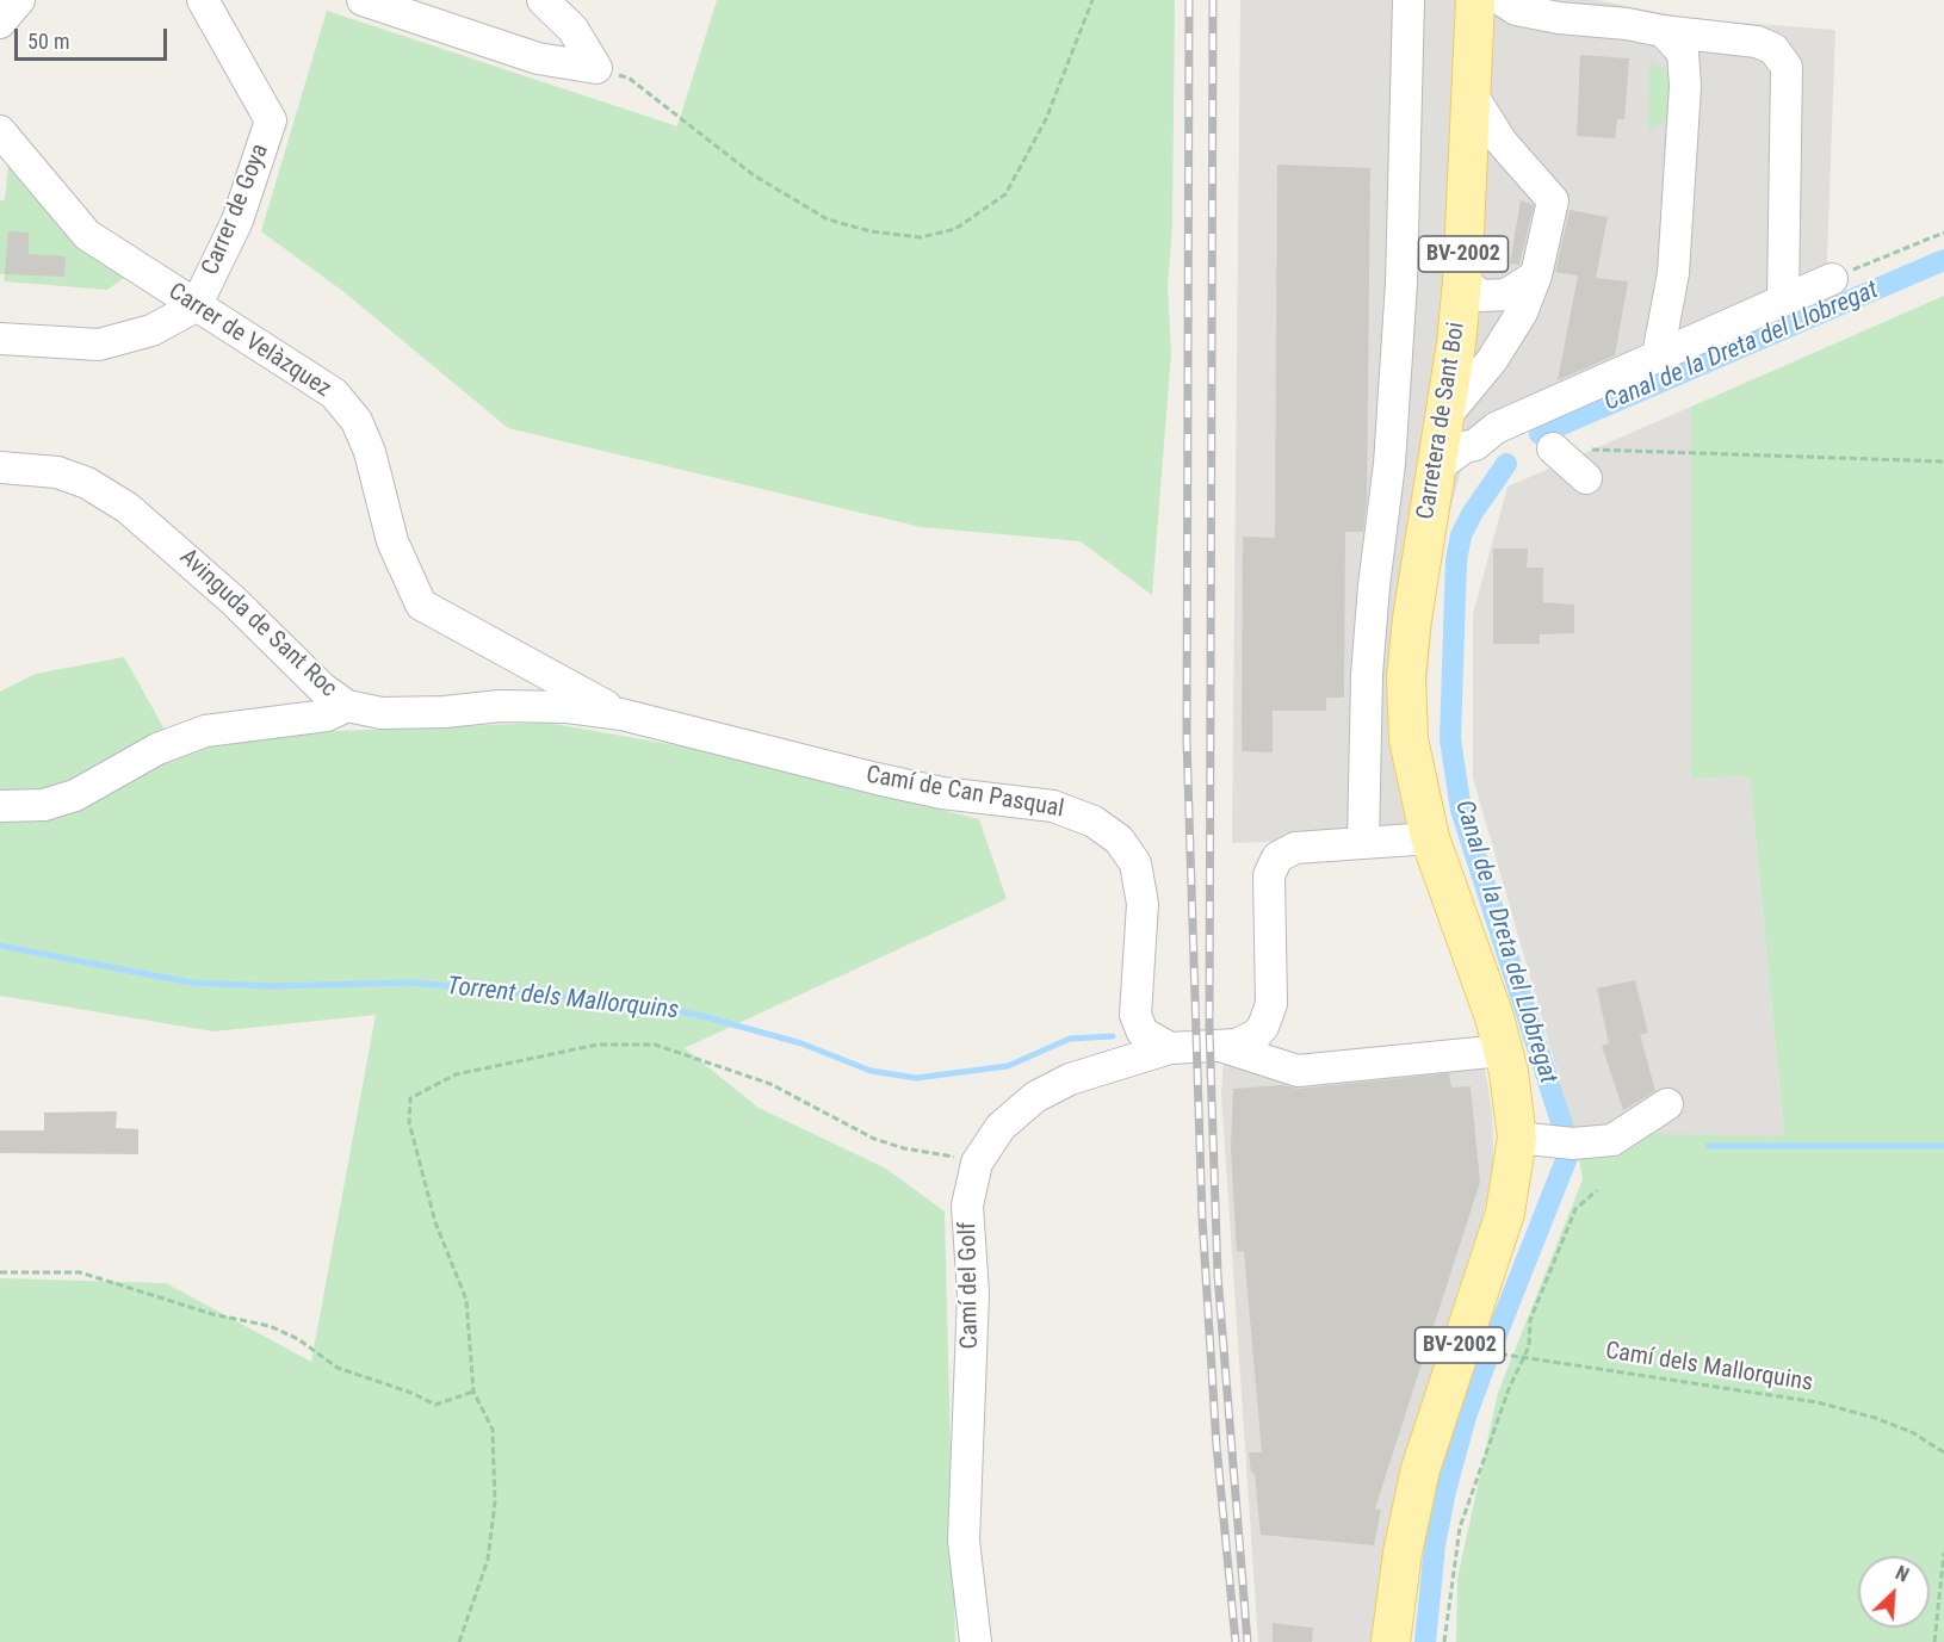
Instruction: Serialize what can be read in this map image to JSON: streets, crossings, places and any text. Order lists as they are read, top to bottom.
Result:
{
  "streets": {
    "main road": ["BV-2002", "Carretera de Sant Boi"],
    "street": [
      "Carrer de Goya",
      "Carrer de Velàzquez",
      "Avinguda de Sant Roc",
      "Camí de Can Pasqual",
      "Camí del Golf"
    ],
    "path": ["Camí dels Mallorquins"]
  },
  "crossings": [
    ["Carrer de Goya", "Carrer de Velàzquez"],
    ["BV-2002", "Carretera de Sant Boi"],
    ["BV-2002", "Camí dels Mallorquins"],
    ["Carrer de Velàzquez", "Avinguda de Sant Roc"],
    ["Carrer de Velàzquez", "Camí de Can Pasqual"],
    ["Avinguda de Sant Roc", "Camí de Can Pasqual"],
    ["Camí de Can Pasqual", "Camí del Golf"]
  ],
  "water": ["Canal de la Dreta del Llobregat", "Torrent dels Mallorquins"],
  "scale_bar": "50 m",
  "north": "top right"
}
